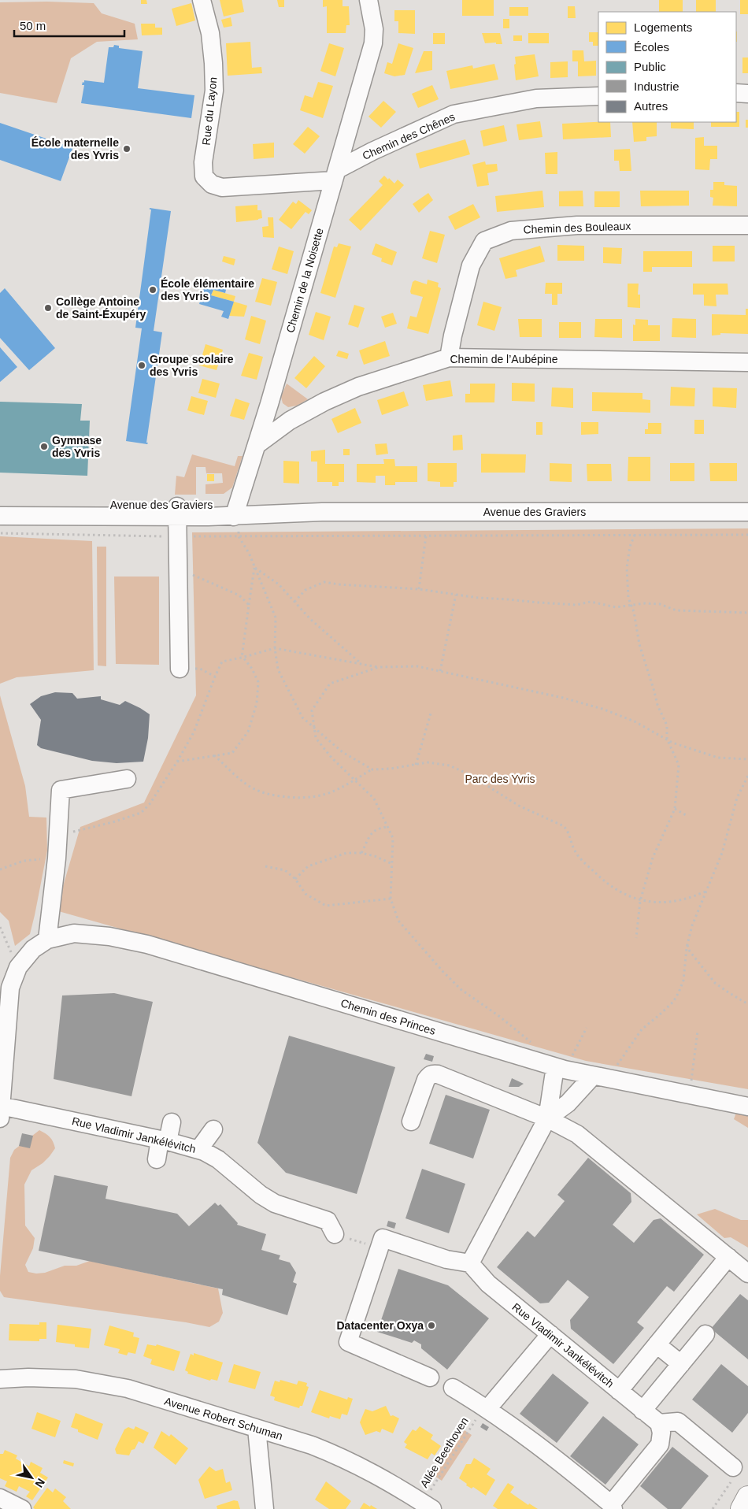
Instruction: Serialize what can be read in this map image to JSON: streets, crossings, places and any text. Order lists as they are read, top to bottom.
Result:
{
  "streets": {
    "street": [
      "Rue du Layon",
      "Chemin des Chênes",
      "Chemin des Bouleaux",
      "Chemin de la Noisette",
      "Chemin de l’Aubépine",
      "Avenue des Graviers",
      "Chemin des Princes",
      "Rue Vladimir Jankélévitch",
      "Avenue Robert Schuman"
    ],
    "path": ["Allée Beethoven"]
  },
  "crossings": [
    ["Rue du Layon", "Chemin des Chênes"],
    ["Chemin des Chênes", "Chemin de la Noisette"],
    ["Chemin des Bouleaux", "Chemin de l’Aubépine"],
    ["Chemin de la Noisette", "Chemin de l’Aubépine"],
    ["Chemin de la Noisette", "Avenue des Graviers"],
    ["Avenue Robert Schuman", "Allée Beethoven"]
  ],
  "parks": ["Parc des Yvris"],
  "places": [
    "École maternelle des Yvris",
    "École élémentaire des Yvris",
    "Collège Antoine de Saint-Éxupéry",
    "Groupe scolaire des Yvris",
    "Gymnase des Yvris",
    "Datacenter Oxya"
  ],
  "legend": [
    "Logements",
    "Écoles",
    "Public",
    "Industrie",
    "Autres"
  ],
  "scale_bar": "50 m",
  "north": "bottom right"
}
